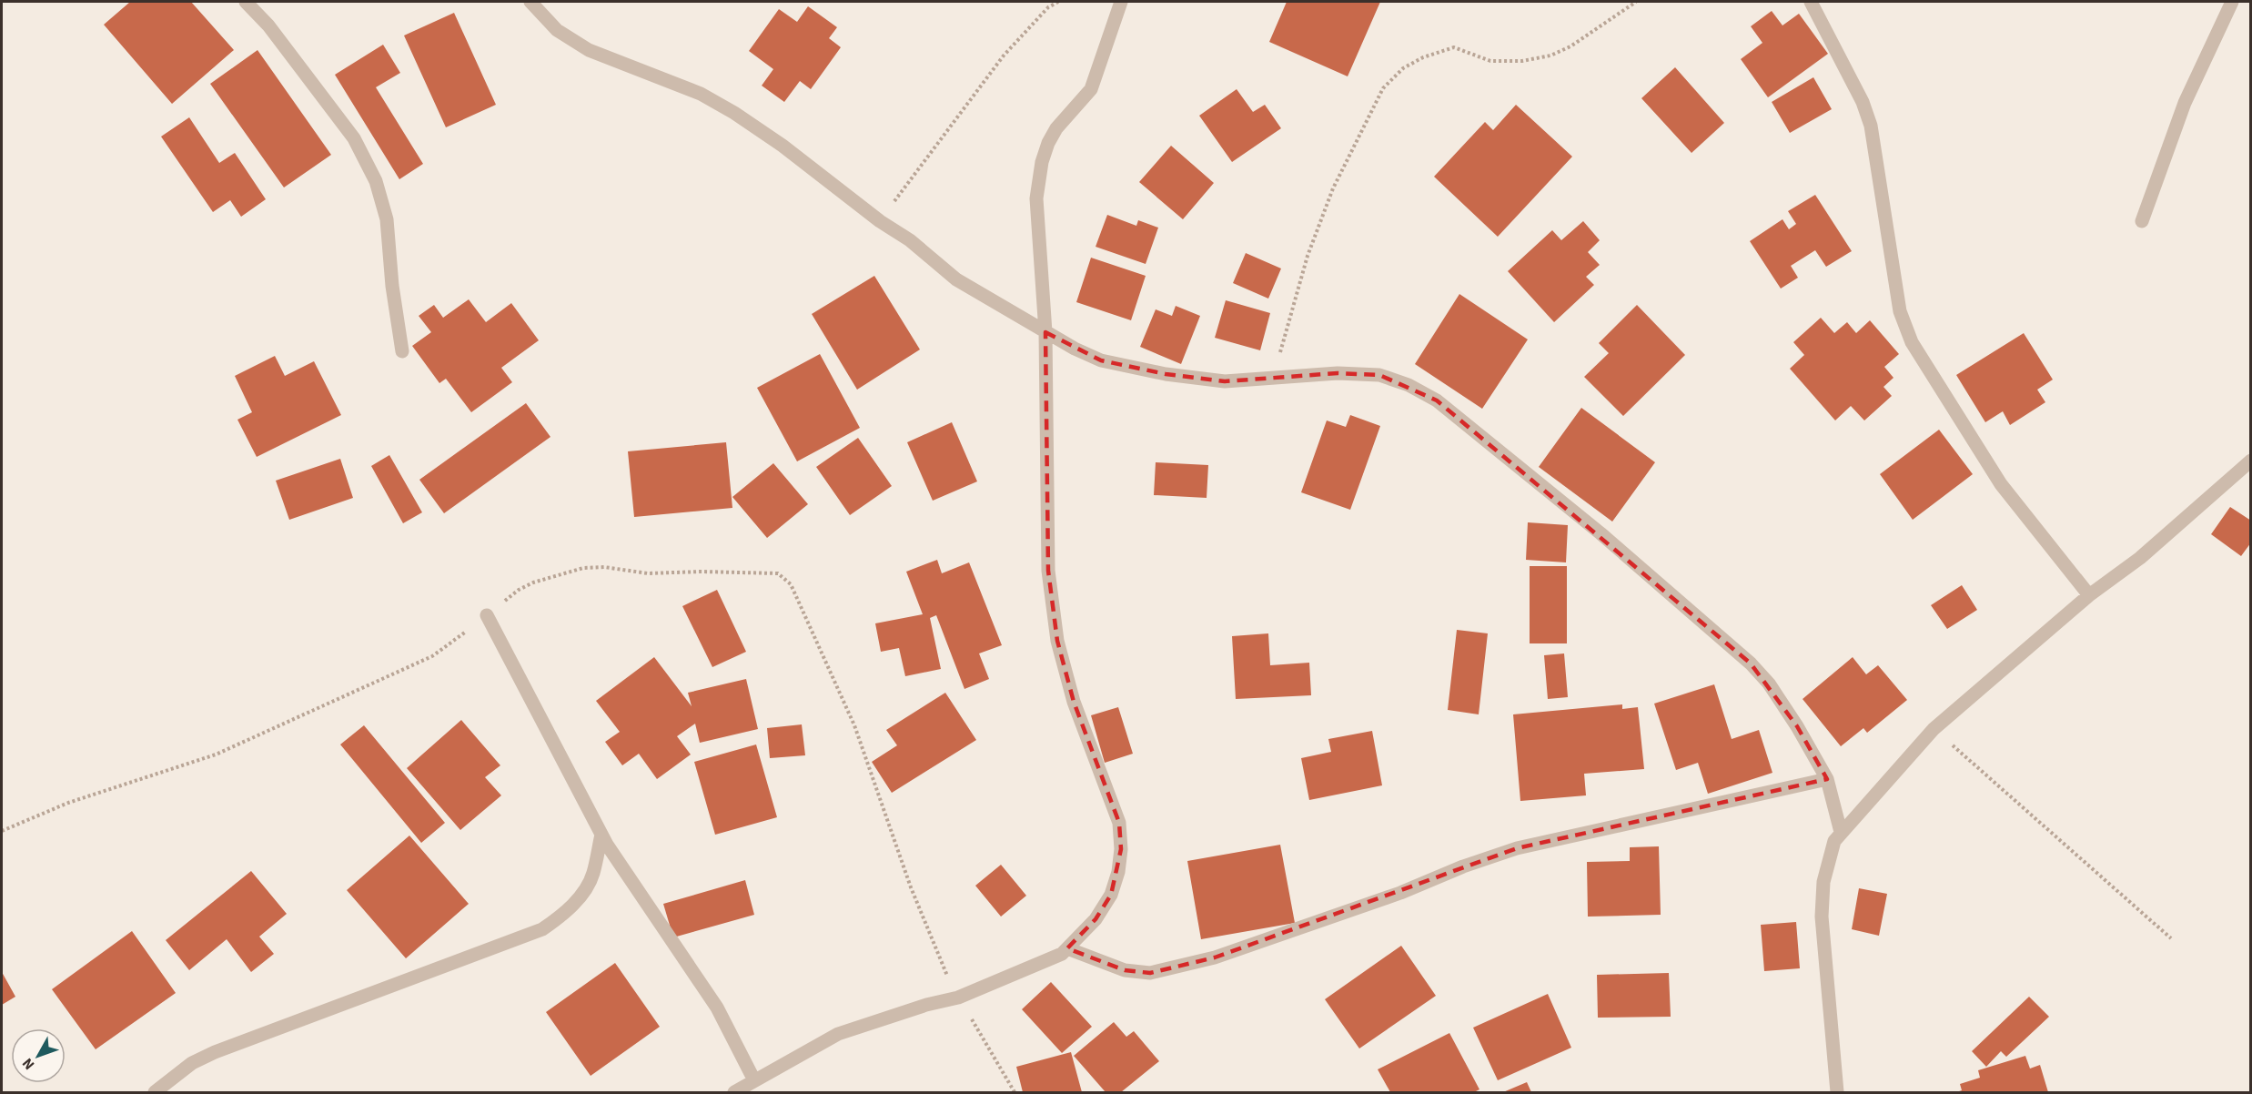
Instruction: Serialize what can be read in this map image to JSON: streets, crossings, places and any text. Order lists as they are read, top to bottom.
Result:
{
  "north": "bottom left"
}
